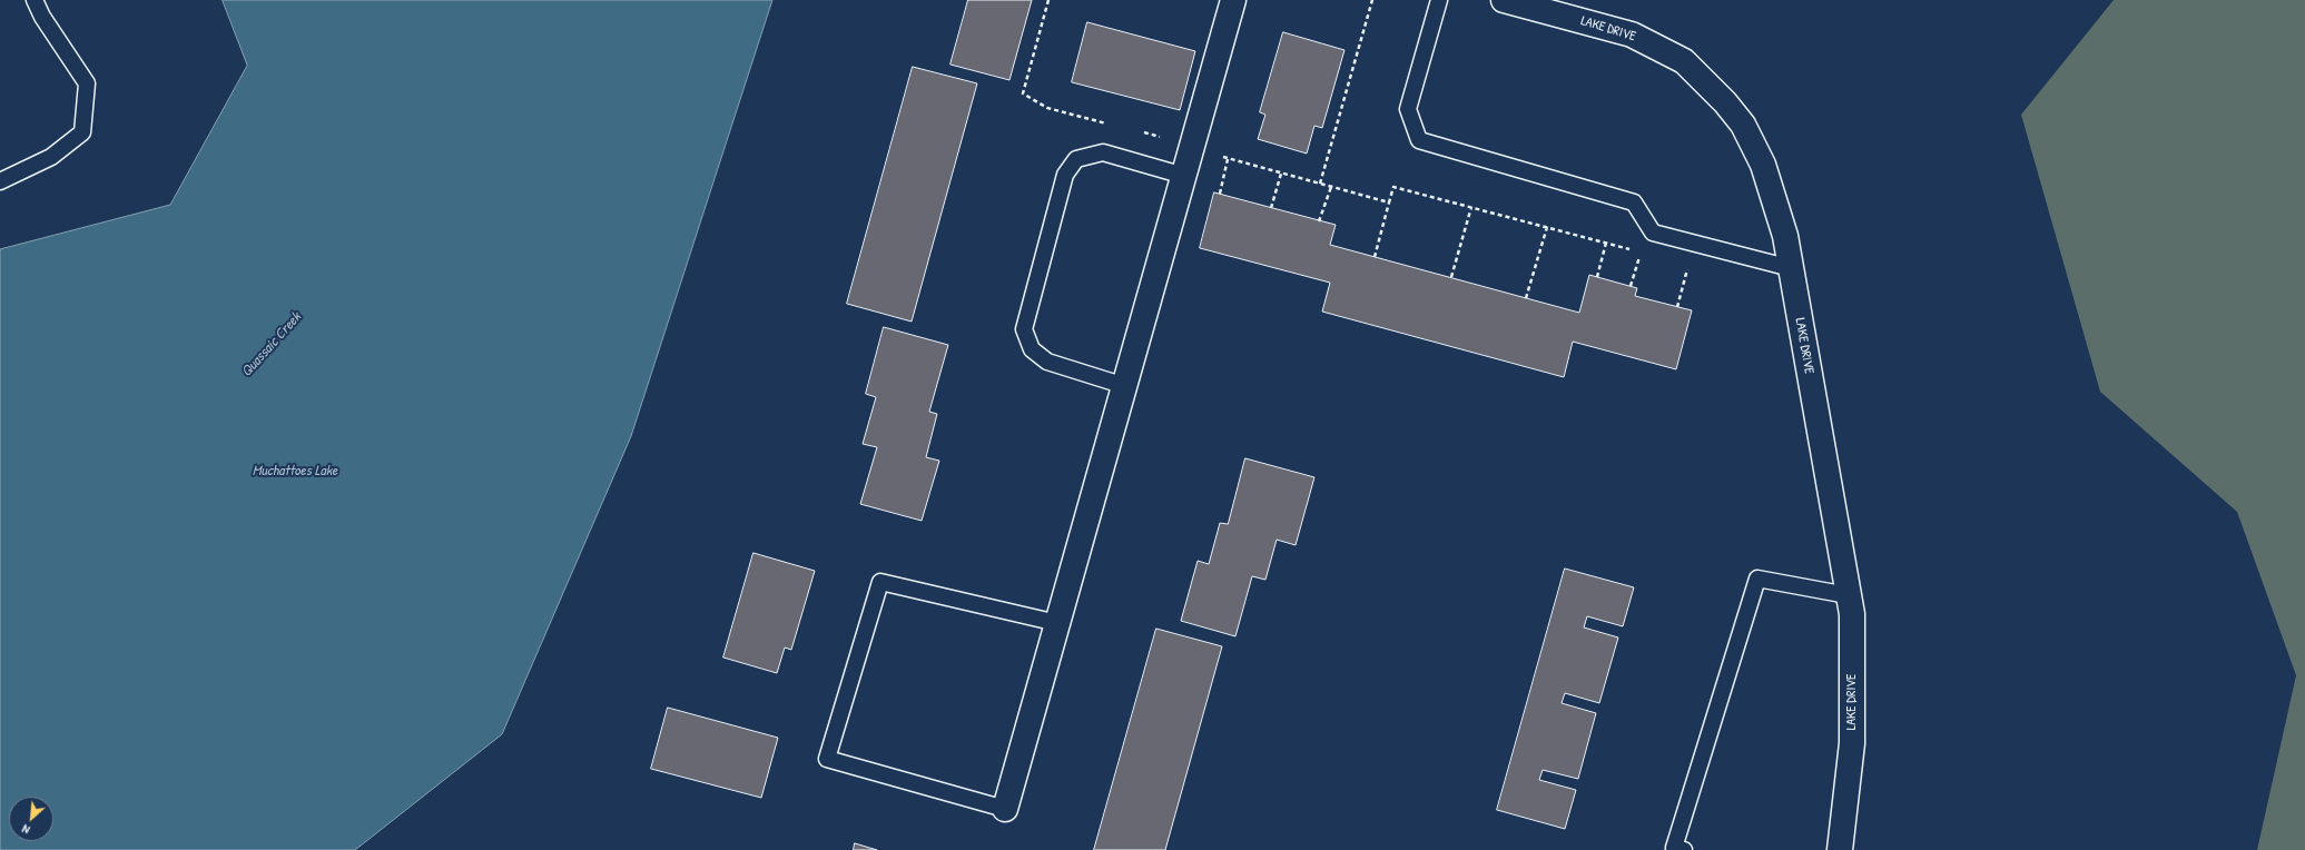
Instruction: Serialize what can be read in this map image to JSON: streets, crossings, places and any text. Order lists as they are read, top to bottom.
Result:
{
  "streets": {
    "street": ["LAKE DRIVE"]
  },
  "water": ["Quassaic Creek", "Muchattoes Lake"],
  "north": "bottom left"
}
